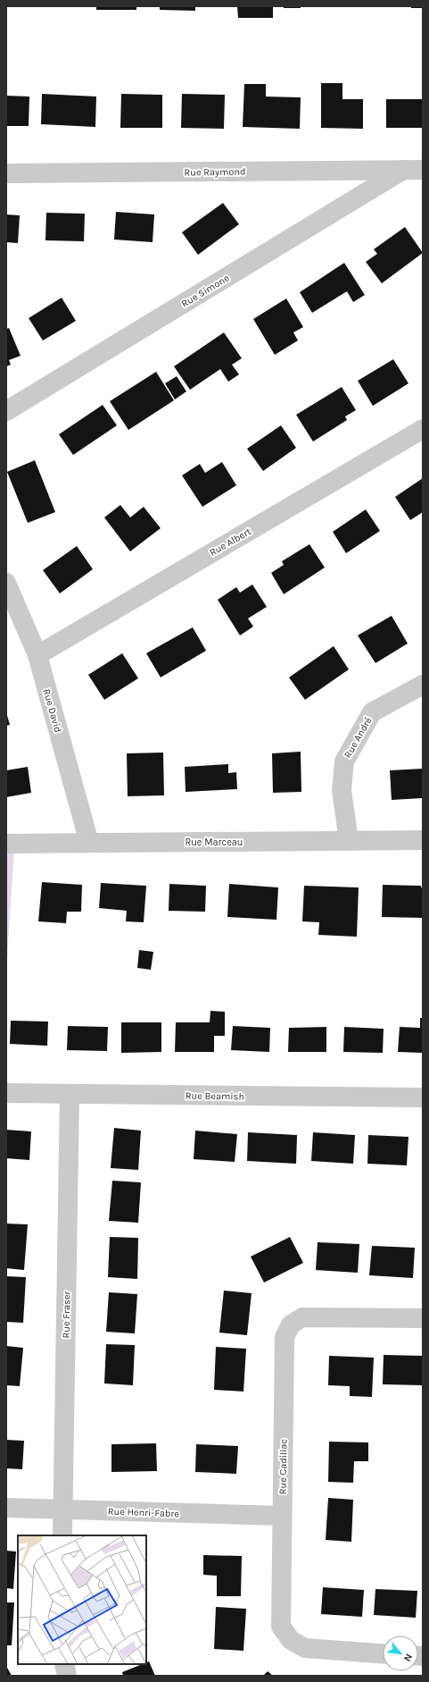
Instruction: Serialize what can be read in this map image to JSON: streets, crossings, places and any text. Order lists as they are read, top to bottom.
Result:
{
  "streets": {
    "street": [
      "Rue Raymond",
      "Rue Simone",
      "Rue Albert",
      "Rue David",
      "Rue André",
      "Rue Marceau",
      "Rue Beamish",
      "Rue Fraser",
      "Rue Cadillac",
      "Rue Henri-Fabre"
    ]
  },
  "crossings": [
    ["Rue Raymond", "Rue Simone"],
    ["Rue Albert", "Rue David"],
    ["Rue David", "Rue Marceau"],
    ["Rue André", "Rue Marceau"],
    ["Rue Beamish", "Rue Fraser"],
    ["Rue Fraser", "Rue Henri-Fabre"],
    ["Rue Cadillac", "Rue Henri-Fabre"]
  ],
  "north": "bottom right"
}
